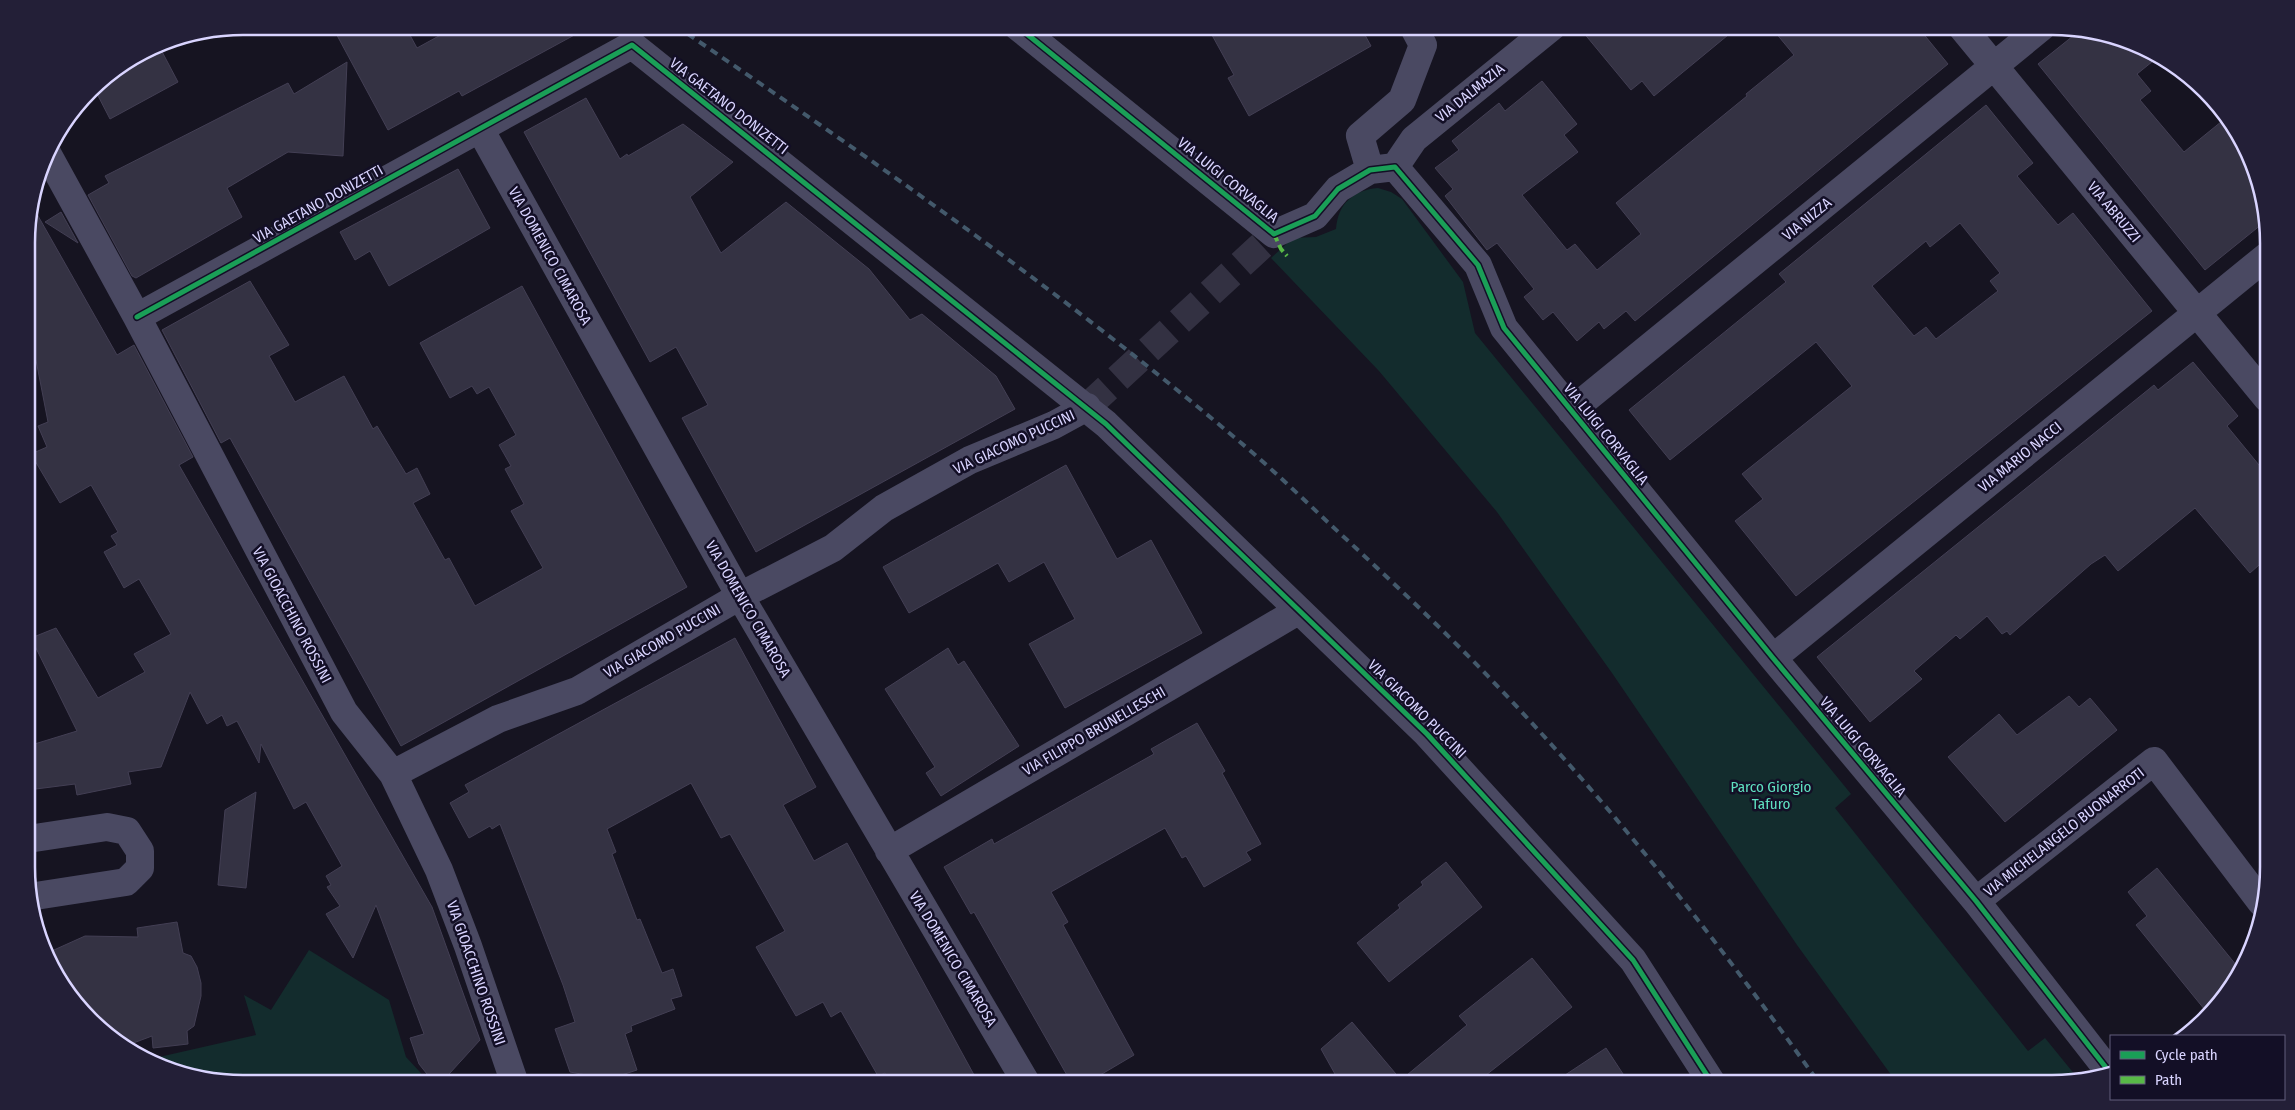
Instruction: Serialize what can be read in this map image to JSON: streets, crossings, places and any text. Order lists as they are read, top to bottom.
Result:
{
  "streets": {
    "street": [
      "VIA DALMAZIA",
      "VIA GAETANO DONIZETTI",
      "VIA LUIGI CORVAGLIA",
      "VIA ABRUZZI",
      "VIA NIZZA",
      "VIA DOMENICO CIMAROSA",
      "VIA GIACOMO PUCCINI",
      "VIA MARIO NACCI",
      "VIA GIOACCHINO ROSSINI",
      "VIA FILIPPO BRUNELLESCHI",
      "VIA MICHELANGELO BUONARROTI"
    ]
  },
  "crossings": [
    ["VIA DALMAZIA", "VIA LUIGI CORVAGLIA"],
    ["VIA GAETANO DONIZETTI", "VIA DOMENICO CIMAROSA"],
    ["VIA GAETANO DONIZETTI", "VIA GIACOMO PUCCINI"],
    ["VIA GAETANO DONIZETTI", "VIA GIOACCHINO ROSSINI"],
    ["VIA LUIGI CORVAGLIA", "VIA NIZZA"],
    ["VIA LUIGI CORVAGLIA", "VIA MARIO NACCI"],
    ["VIA LUIGI CORVAGLIA", "VIA MICHELANGELO BUONARROTI"],
    ["VIA ABRUZZI", "VIA NIZZA"],
    ["VIA ABRUZZI", "VIA MARIO NACCI"],
    ["VIA DOMENICO CIMAROSA", "VIA GIACOMO PUCCINI"],
    ["VIA DOMENICO CIMAROSA", "VIA FILIPPO BRUNELLESCHI"],
    ["VIA GIACOMO PUCCINI", "VIA GIOACCHINO ROSSINI"],
    ["VIA GIACOMO PUCCINI", "VIA FILIPPO BRUNELLESCHI"]
  ],
  "parks": ["Parco Giorgio Tafuro"],
  "legend": ["Cycle path", "Path"]
}
